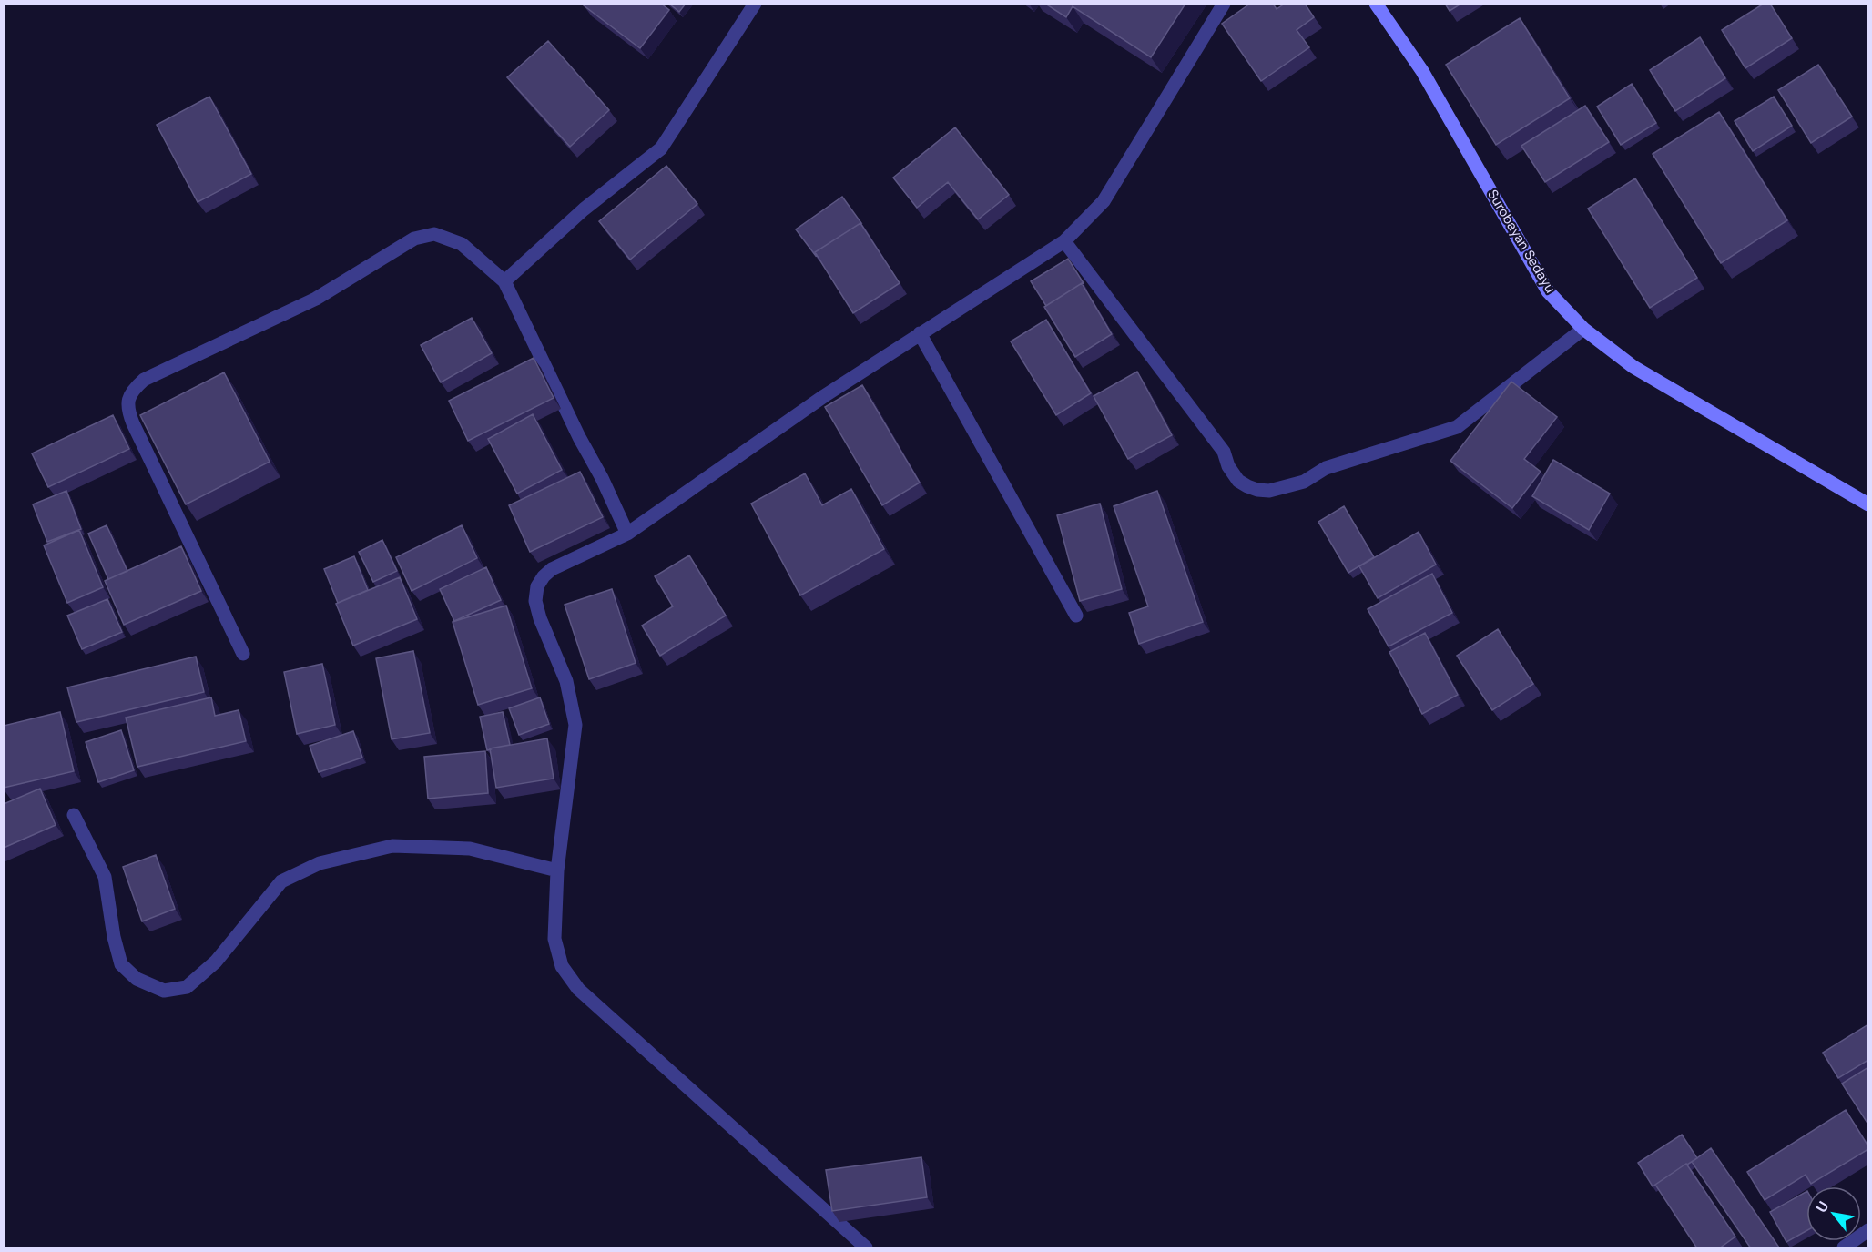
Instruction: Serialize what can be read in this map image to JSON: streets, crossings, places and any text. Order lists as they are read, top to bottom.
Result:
{
  "streets": {
    "main road": ["Surobayan Sedayu"]
  },
  "north": "top left"
}
